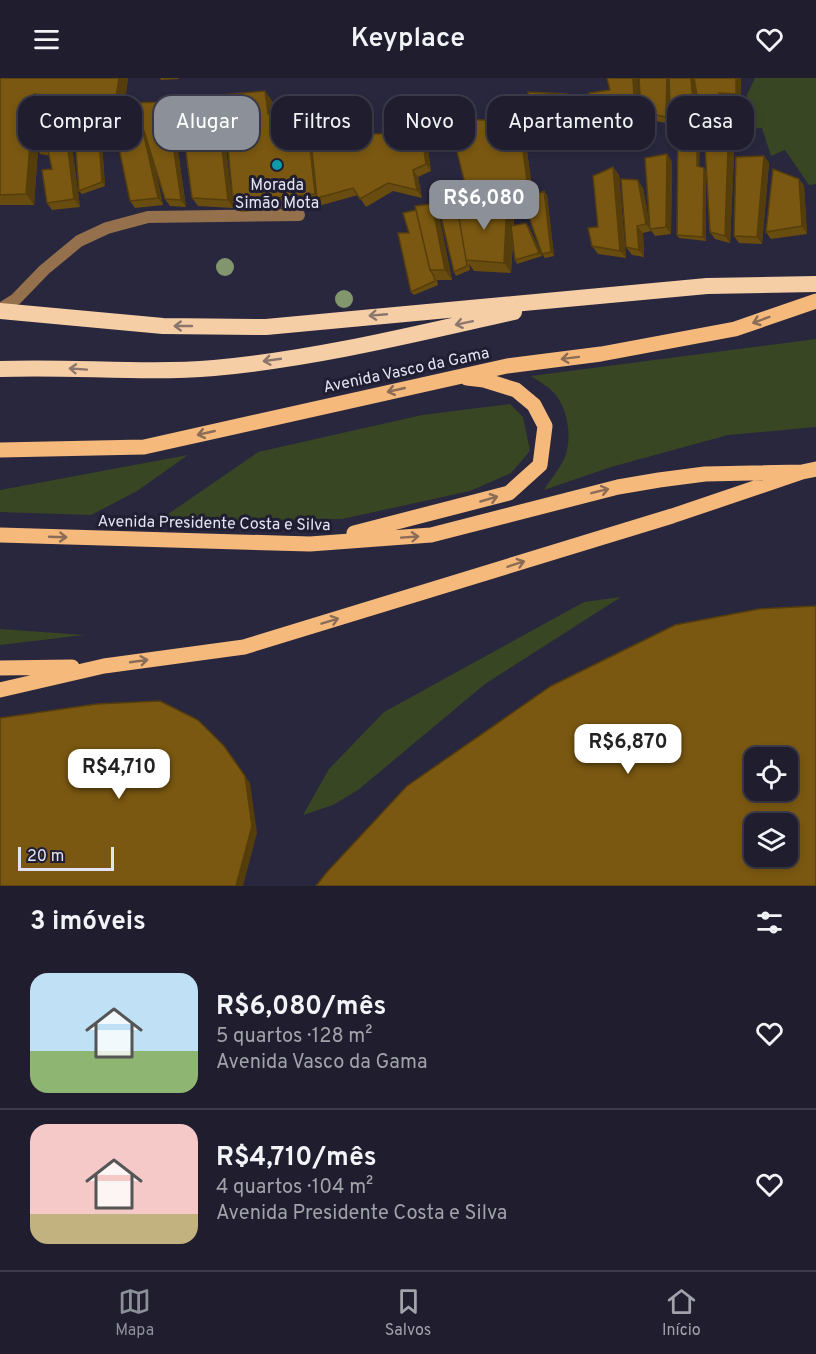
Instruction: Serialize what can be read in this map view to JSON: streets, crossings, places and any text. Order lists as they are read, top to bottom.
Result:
{
  "streets": {
    "main road": ["Avenida Vasco da Gama", "Avenida Presidente Costa e Silva"]
  },
  "one_way": ["Avenida Vasco da Gama"],
  "places": ["Morada Simão Mota"],
  "scale_bar": "20 m",
  "page": {
    "header": "Keyplace",
    "chip": [
      "Comprar",
      "Alugar",
      "Filtros",
      "Novo",
      "Apartamento",
      "Casa"
    ],
    "price": ["R$6,080", "R$6,870", "R$4,710"],
    "scale": "20 m",
    "heading": "3 imóveis",
    "list": [
      {
        "name": "R$6,080/mês",
        "note": "5 quartos · 128 m² · Avenida Vasco da Gama"
      },
      {
        "name": "R$4,710/mês",
        "note": "4 quartos · 104 m² · Avenida Presidente Costa e Silva"
      }
    ],
    "tabs": ["Mapa", "Salvos", "Início"]
  }
}
